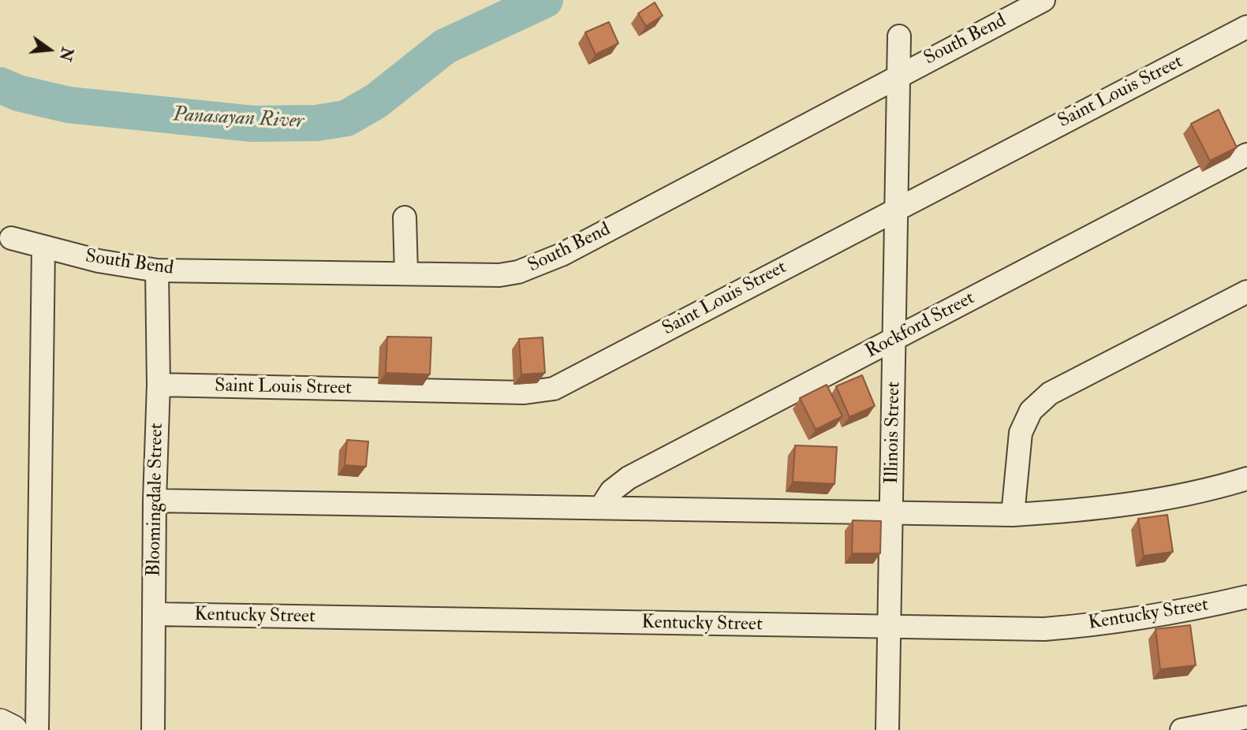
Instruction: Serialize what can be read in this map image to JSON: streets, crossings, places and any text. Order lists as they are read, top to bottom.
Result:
{
  "streets": {
    "street": [
      "South Bend",
      "Saint Louis Street",
      "Rockford Street",
      "Illinois Street",
      "Bloomingdale Street",
      "Kentucky Street"
    ]
  },
  "crossings": [
    ["South Bend", "Illinois Street"],
    ["South Bend", "Bloomingdale Street"],
    ["Saint Louis Street", "Illinois Street"],
    ["Saint Louis Street", "Bloomingdale Street"],
    ["Rockford Street", "Illinois Street"],
    ["Illinois Street", "Kentucky Street"],
    ["Bloomingdale Street", "Kentucky Street"]
  ],
  "water": ["Panasayan River"],
  "north": "right"
}
